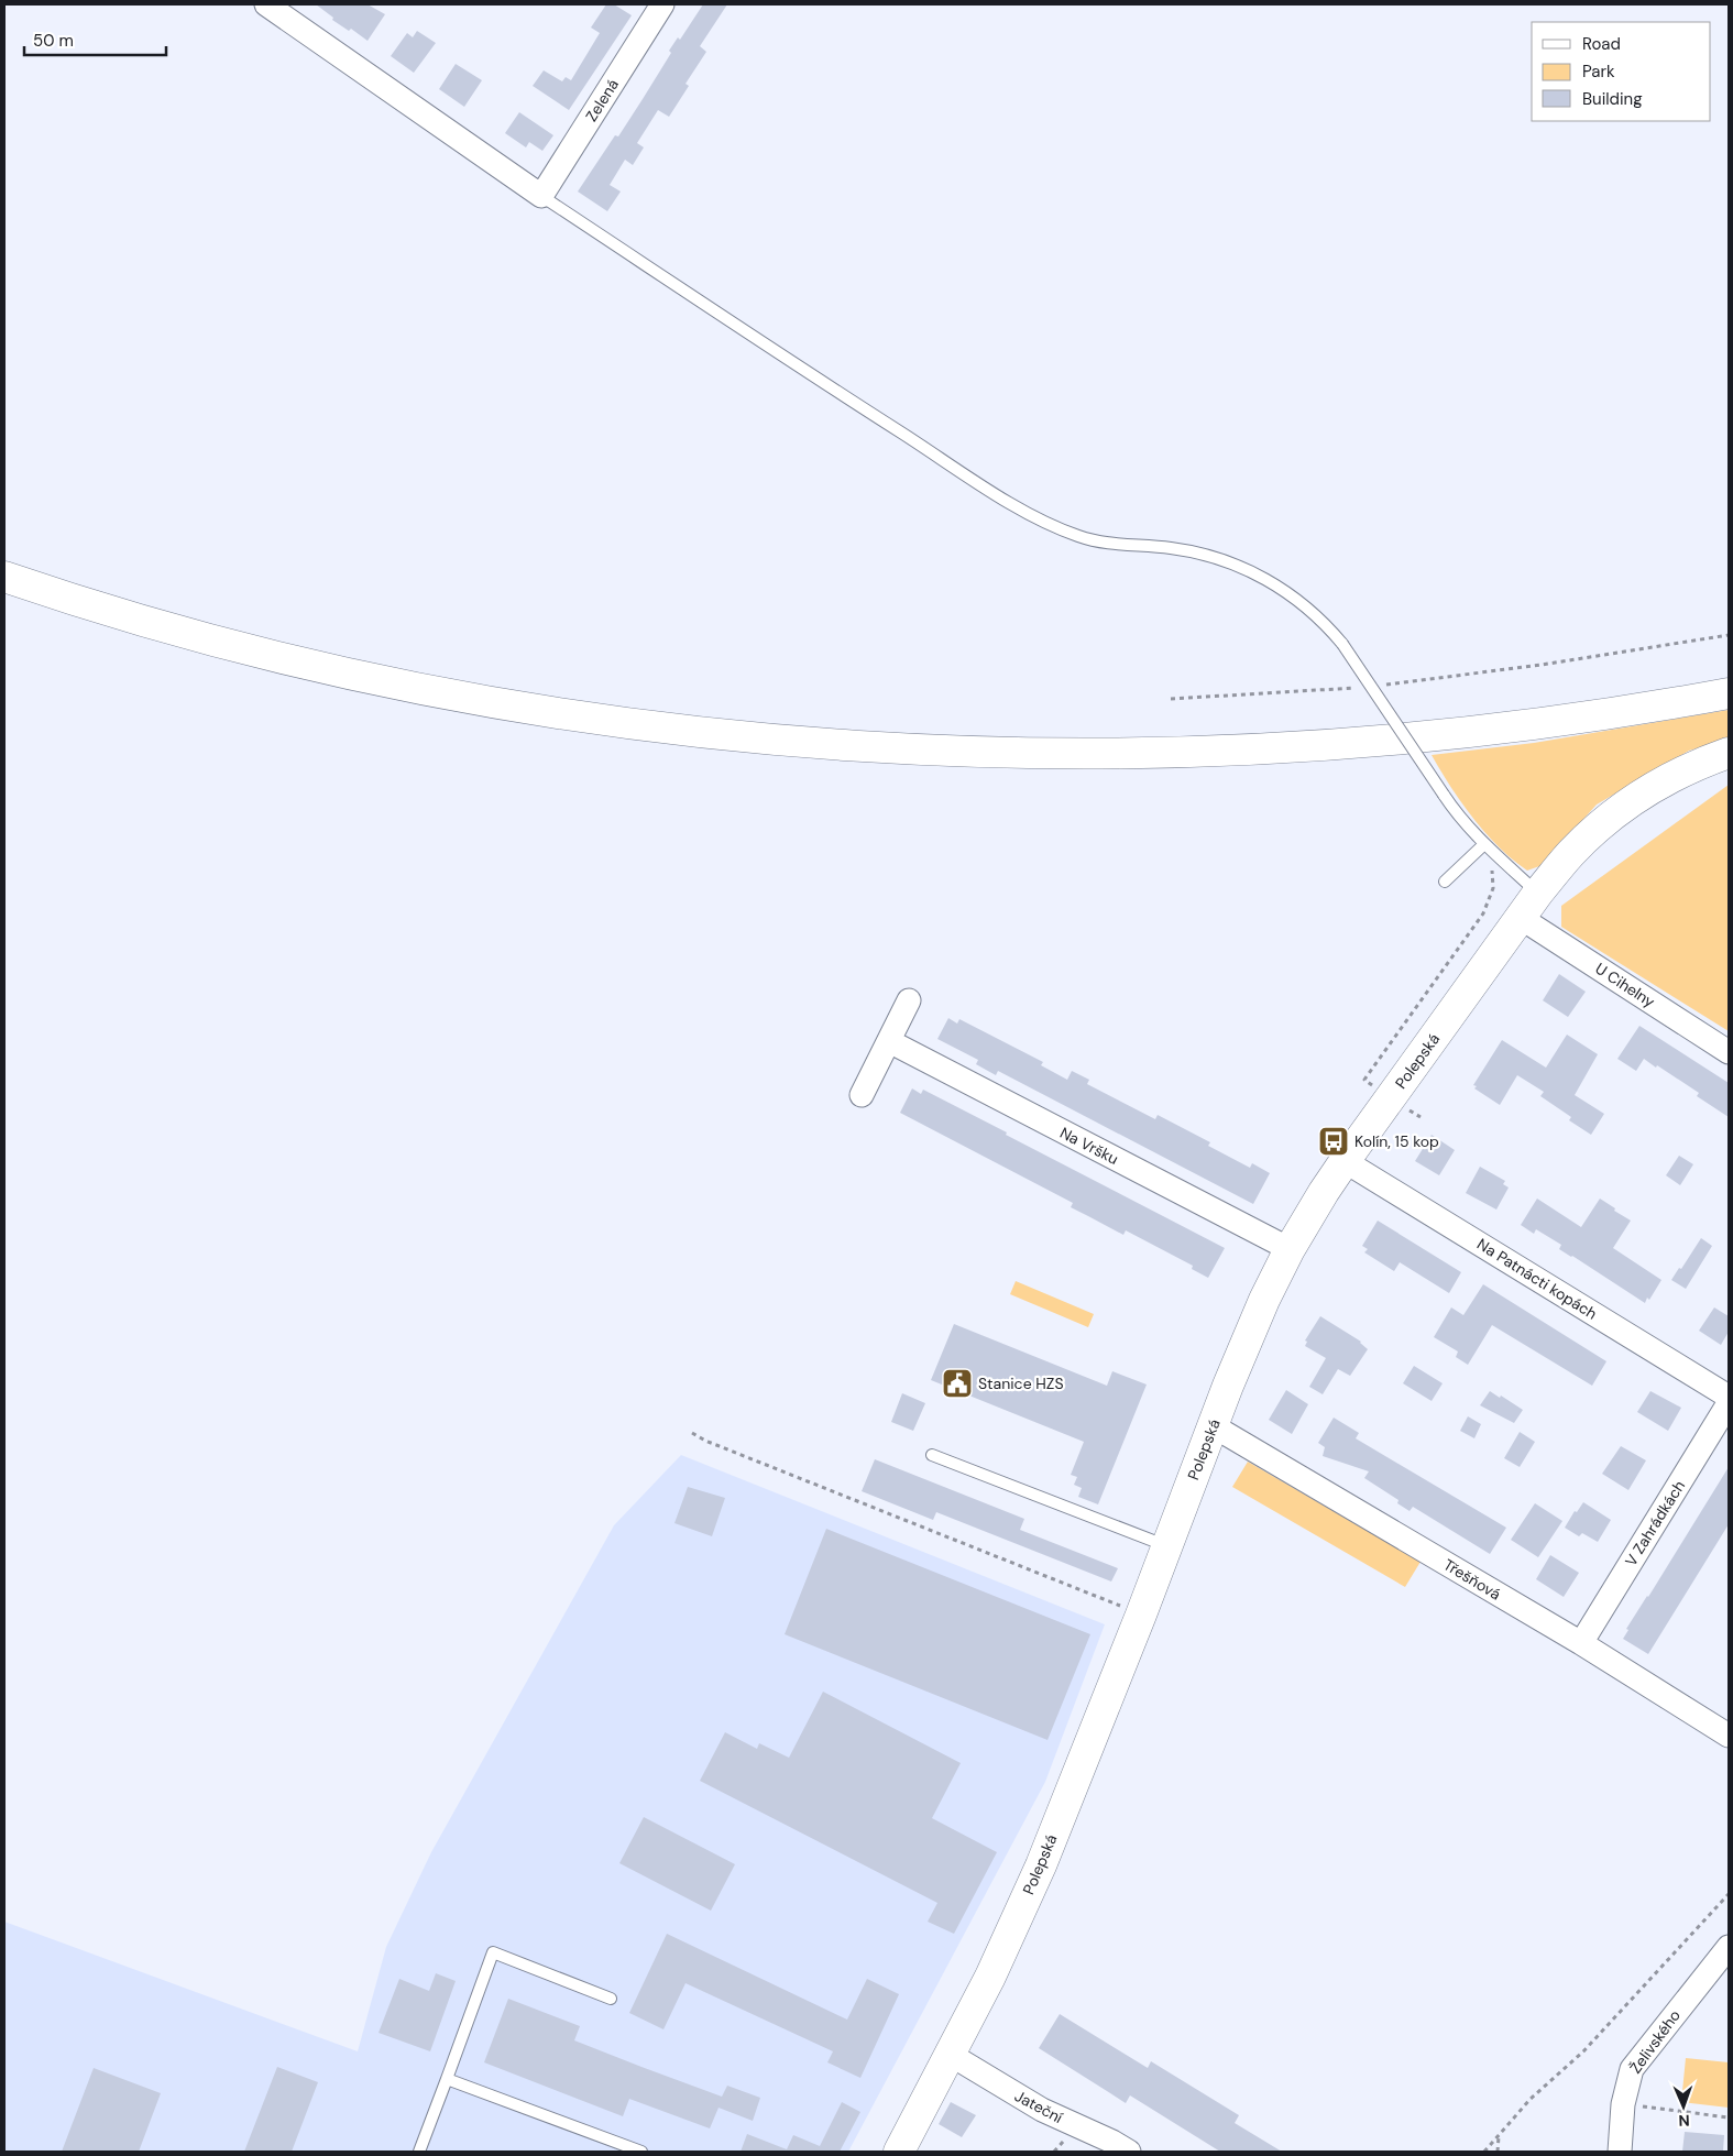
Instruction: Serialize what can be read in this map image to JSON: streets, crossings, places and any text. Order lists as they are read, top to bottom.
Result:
{
  "streets": {
    "main road": ["Polepská"],
    "street": [
      "Zelená",
      "U Cihelny",
      "Na Vršku",
      "Na Patnácti kopách",
      "V Zahrádkách",
      "Třešňová",
      "Želivského",
      "Jateční"
    ]
  },
  "crossings": [
    ["U Cihelny", "Polepská"],
    ["Polepská", "Na Vršku"],
    ["Polepská", "Na Patnácti kopách"],
    ["Polepská", "Třešňová"],
    ["Polepská", "Jateční"],
    ["V Zahrádkách", "Třešňová"]
  ],
  "places": {
    "bus stop": ["Kolín, 15 kop"],
    "public building": ["Stanice HZS"]
  },
  "legend": ["Road", "Park", "Building"],
  "scale_bar": "50 m",
  "north": "bottom"
}
